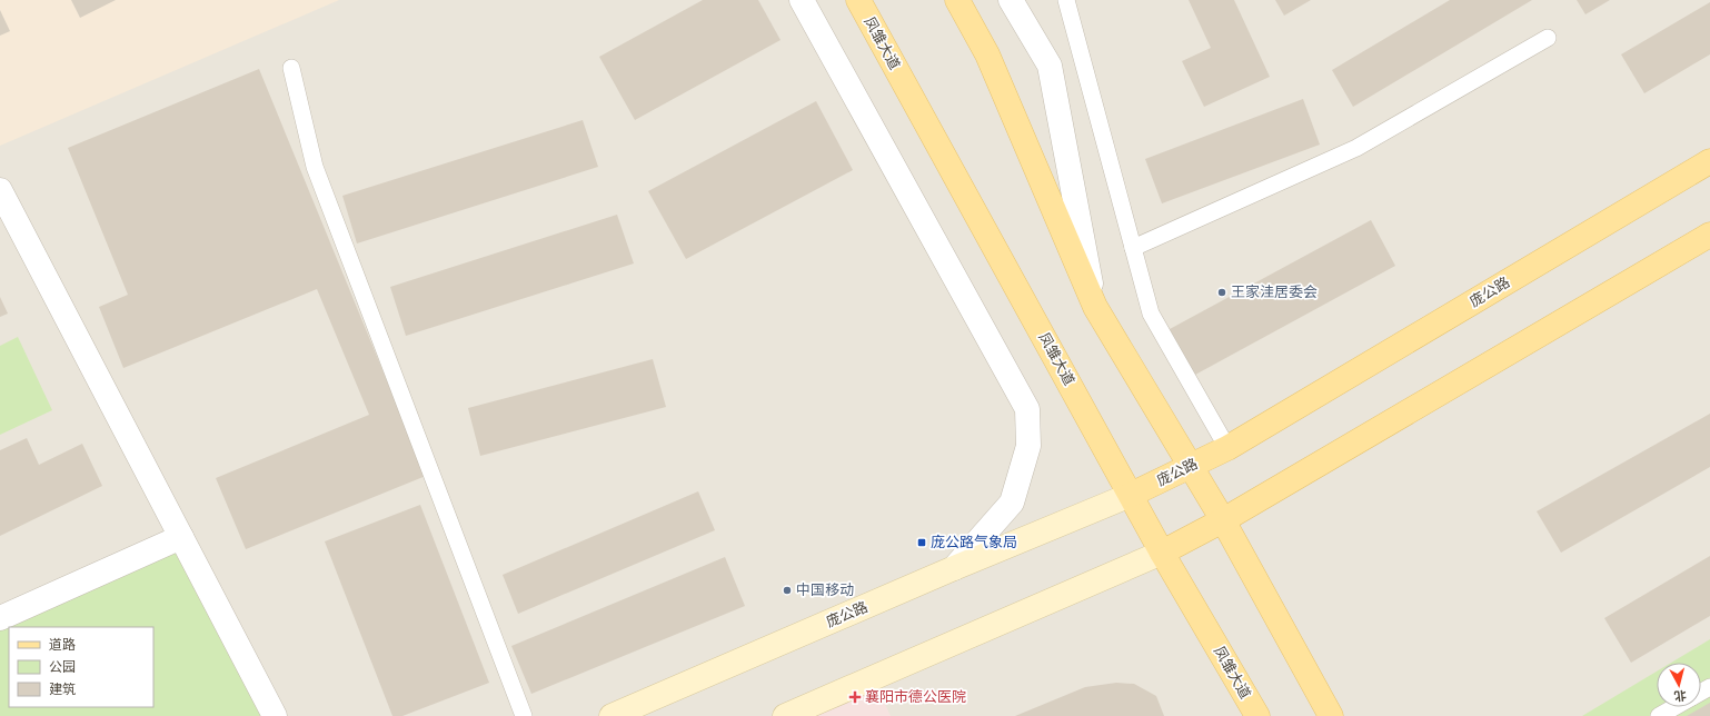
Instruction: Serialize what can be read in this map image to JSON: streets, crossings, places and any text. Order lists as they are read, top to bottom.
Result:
{
  "streets": {
    "main road": ["凤雏大道", "庞公路"]
  },
  "crossings": [
    ["凤雏大道", "庞公路"]
  ],
  "places": {
    "other": ["王家洼居委会", "中国移动"],
    "transit": ["庞公路气象局"],
    "health": ["襄阳市德公医院"]
  },
  "legend": ["道路", "公园", "建筑"],
  "north": "bottom"
}
